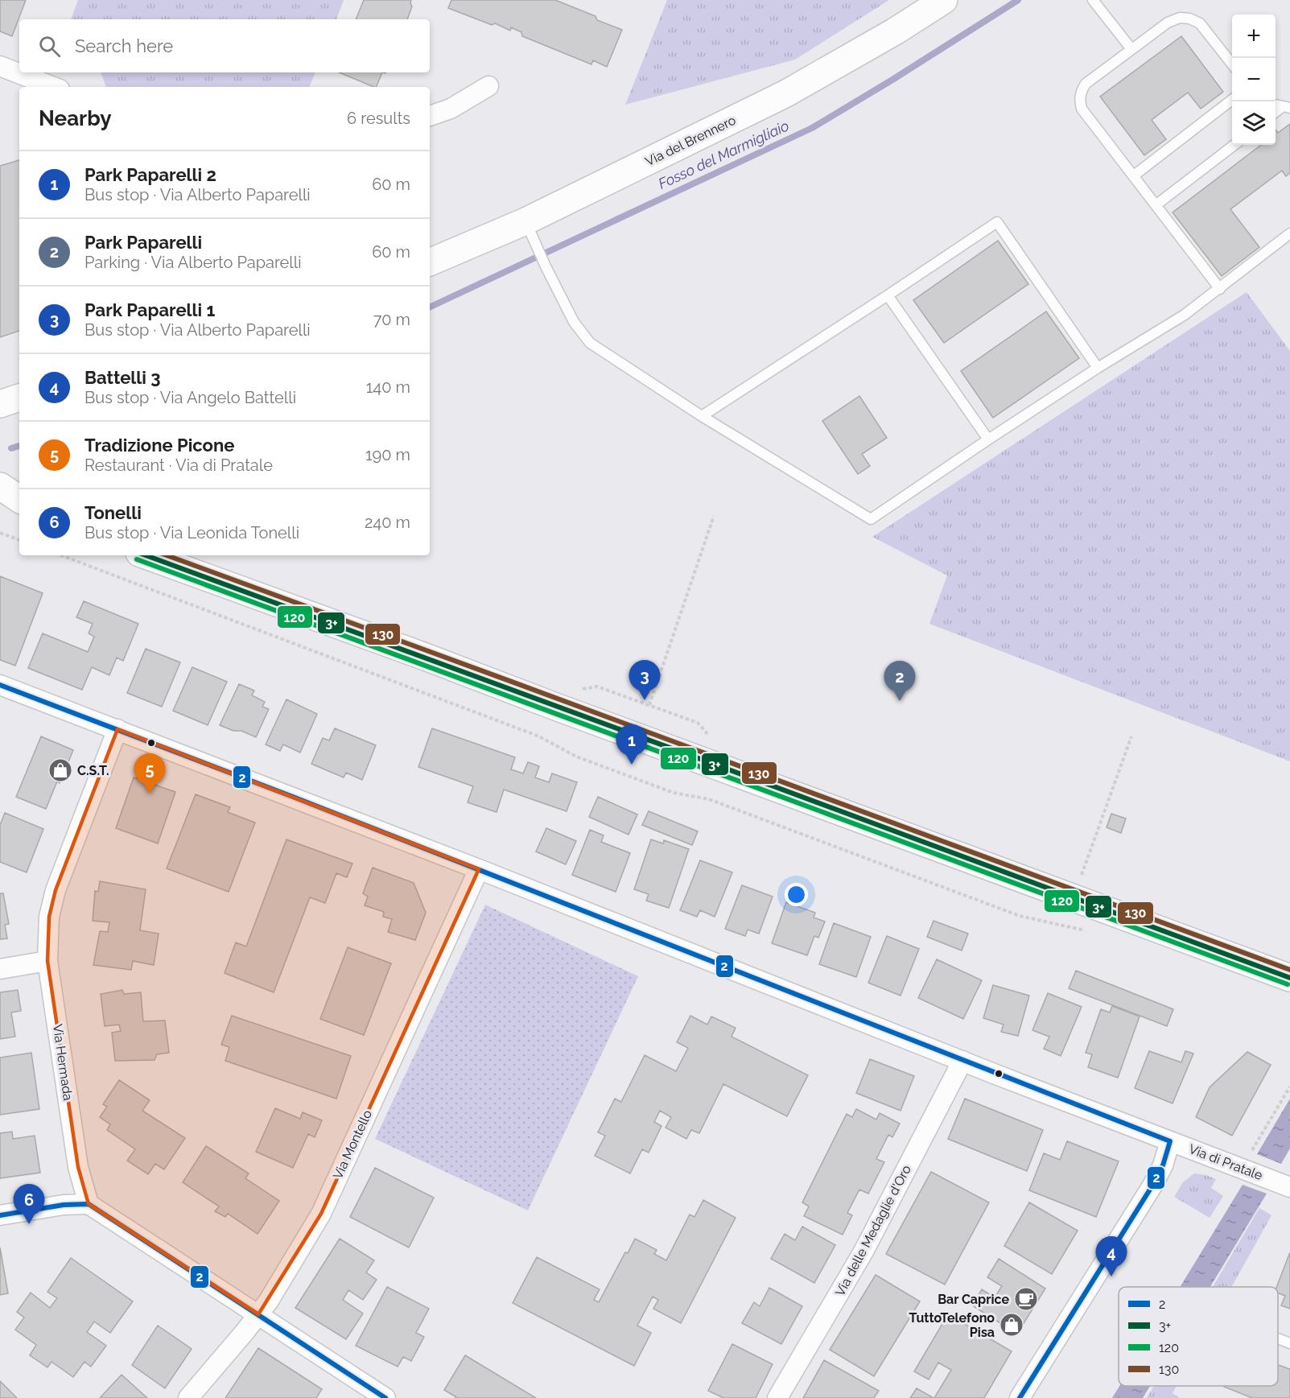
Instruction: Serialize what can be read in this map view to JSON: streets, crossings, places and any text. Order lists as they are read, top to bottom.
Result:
{
  "streets": {
    "main road": ["Via del Brennero"],
    "street": [
      "Via Hermada",
      "Via Montello",
      "Via di Pratale",
      "Via delle Medaglie d'Oro"
    ]
  },
  "crossings": [
    ["Via Hermada", "Via di Pratale"],
    ["Via Montello", "Via di Pratale"],
    ["Via di Pratale", "Via delle Medaglie d'Oro"]
  ],
  "water": ["Fosso del Marmigliaio"],
  "places": {
    "shop": ["C.S.T.", "TuttoTelefono Pisa"],
    "cafe": ["Bar Caprice"]
  },
  "lines": [
    "transit line 3+",
    "transit line 130",
    "transit line 120",
    "transit line 2"
  ],
  "legend": [
    "2",
    "3+",
    "120",
    "130"
  ],
  "page": {
    "map_buttons": ["+", "−"],
    "search": "Search here",
    "heading": ["Nearby", "6 results"],
    "list": [
      {
        "mark": "1",
        "name": "Park Paparelli 2",
        "note": "Bus stop · Via Alberto Paparelli",
        "value": "60 m"
      },
      {
        "mark": "2",
        "name": "Park Paparelli",
        "note": "Parking · Via Alberto Paparelli",
        "value": "60 m"
      },
      {
        "mark": "3",
        "name": "Park Paparelli 1",
        "note": "Bus stop · Via Alberto Paparelli",
        "value": "70 m"
      },
      {
        "mark": "4",
        "name": "Battelli 3",
        "note": "Bus stop · Via Angelo Battelli",
        "value": "140 m"
      },
      {
        "mark": "5",
        "name": "Tradizione Picone",
        "note": "Restaurant · Via di Pratale",
        "value": "190 m"
      },
      {
        "mark": "6",
        "name": "Tonelli",
        "note": "Bus stop · Via Leonida Tonelli",
        "value": "240 m"
      }
    ],
    "pins": [
      "3",
      "2",
      "1",
      "5",
      "6",
      "4"
    ]
  }
}
